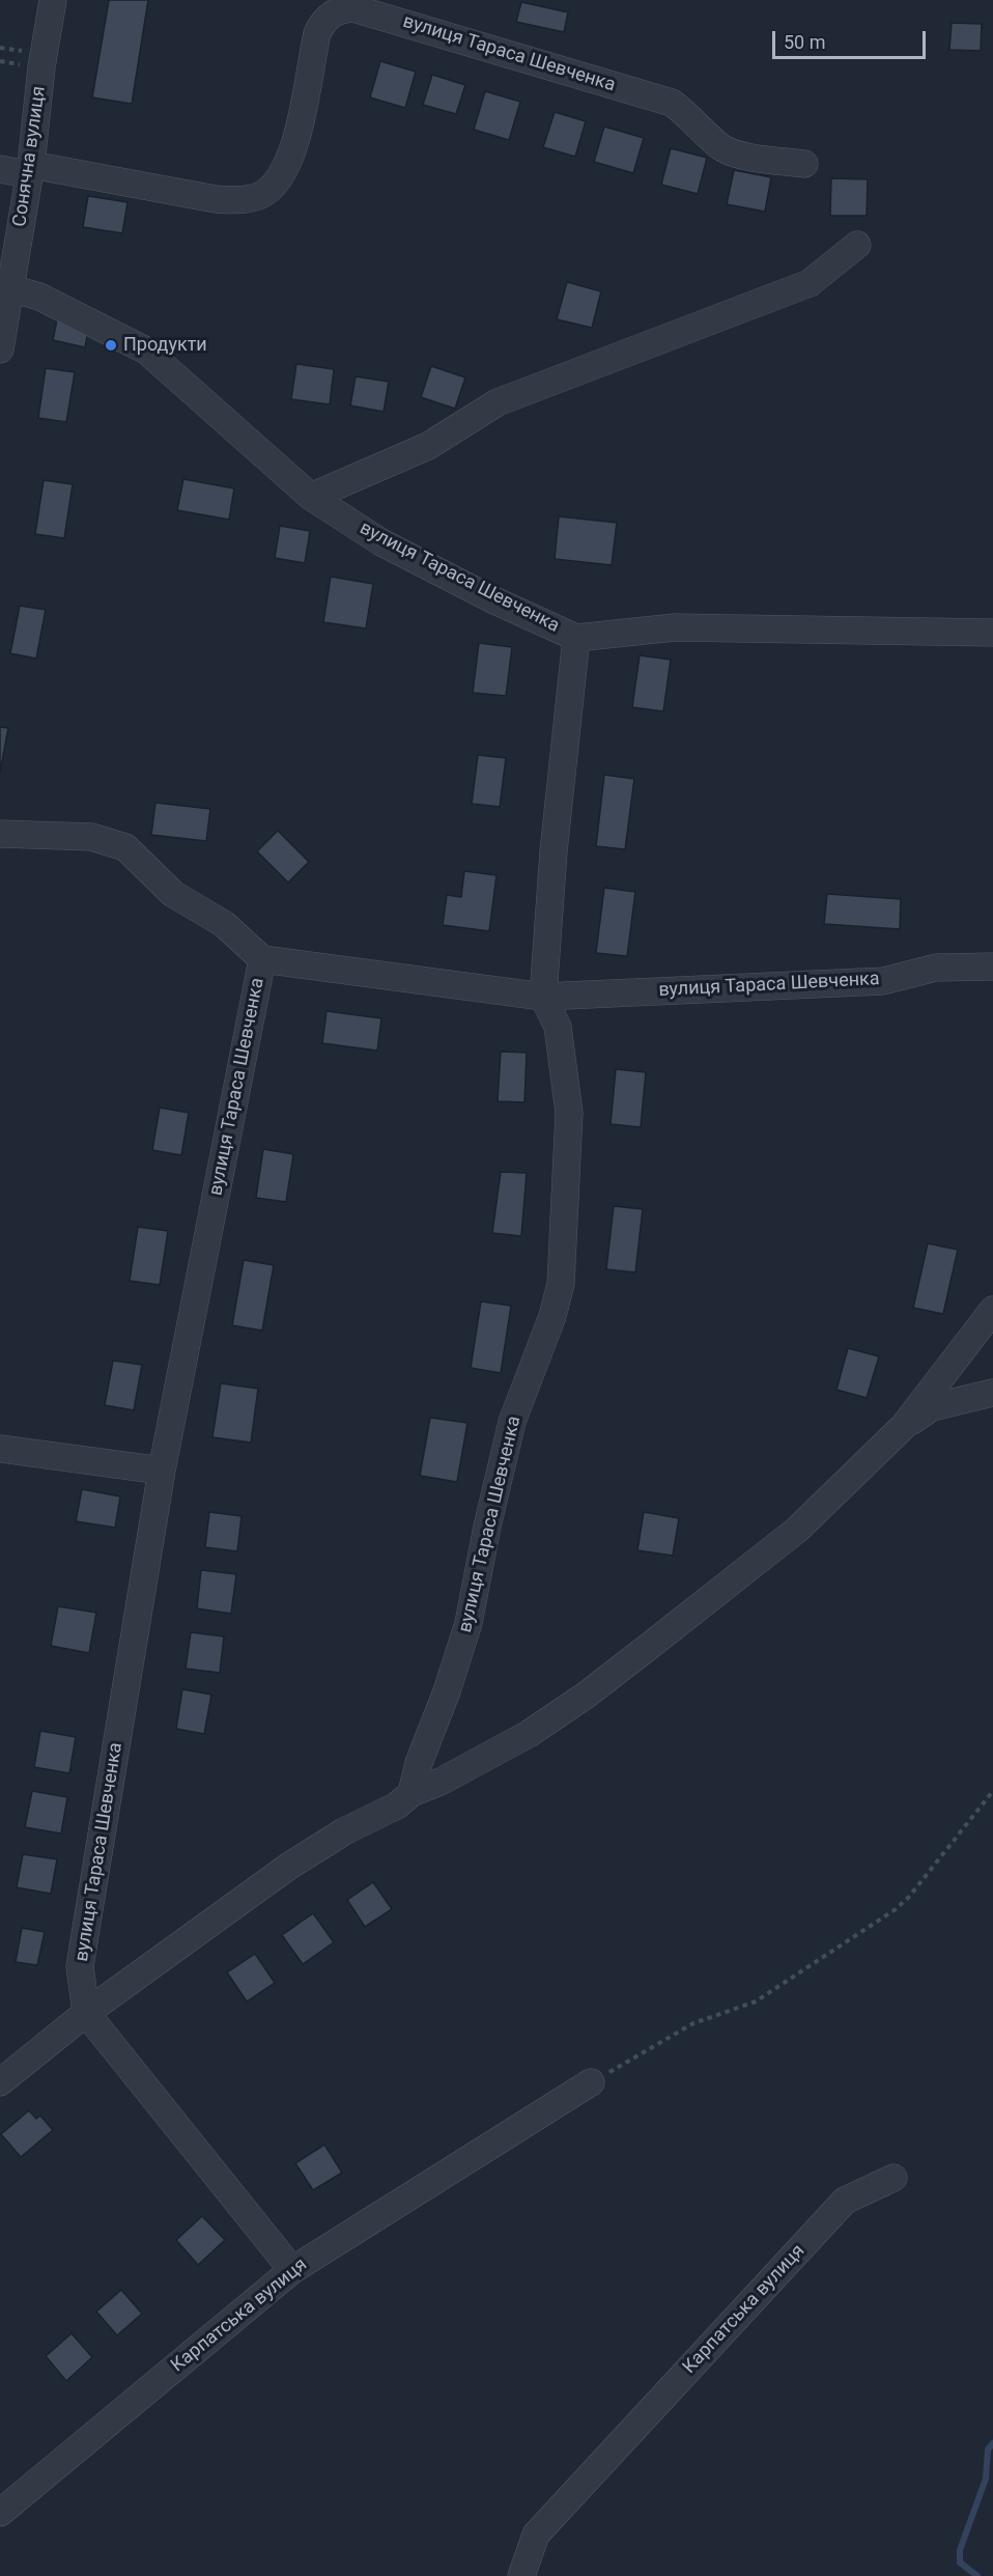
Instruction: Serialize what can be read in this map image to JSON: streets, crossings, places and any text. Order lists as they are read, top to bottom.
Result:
{
  "streets": {
    "street": ["вулиця Тараса Шевченка", "Сонячна вулиця", "Карпатська вулиця"]
  },
  "crossings": [
    ["вулиця Тараса Шевченка", "Сонячна вулиця"]
  ],
  "places": ["Продукти"],
  "scale_bar": "50 m"
}
